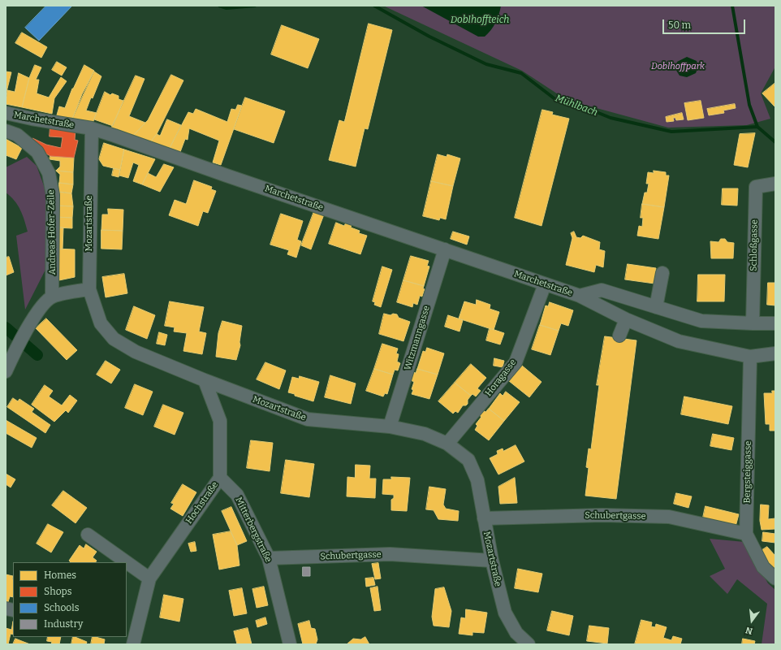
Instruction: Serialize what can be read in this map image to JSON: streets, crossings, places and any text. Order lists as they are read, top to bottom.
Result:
{
  "streets": {
    "street": [
      "Marchetstraße",
      "Mozartstraße",
      "Andreas Hofer-Zeile",
      "Schloßgasse",
      "Witzmanngasse",
      "Horagasse",
      "Bergsteiggasse",
      "Hochstraße",
      "Schubertgasse",
      "Mitterbergstraße"
    ]
  },
  "crossings": [
    ["Marchetstraße", "Mozartstraße"],
    ["Marchetstraße", "Schloßgasse"],
    ["Marchetstraße", "Witzmanngasse"],
    ["Marchetstraße", "Horagasse"],
    ["Marchetstraße", "Bergsteiggasse"],
    ["Mozartstraße", "Witzmanngasse"],
    ["Mozartstraße", "Horagasse"],
    ["Mozartstraße", "Hochstraße"],
    ["Mozartstraße", "Schubertgasse"],
    ["Bergsteiggasse", "Schubertgasse"],
    ["Hochstraße", "Mitterbergstraße"],
    ["Schubertgasse", "Mitterbergstraße"]
  ],
  "water": ["Doblhoffteich", "Mühlbach"],
  "parks": ["Doblhoffpark"],
  "legend": [
    "Homes",
    "Shops",
    "Schools",
    "Industry"
  ],
  "scale_bar": "50 m",
  "north": "bottom"
}
